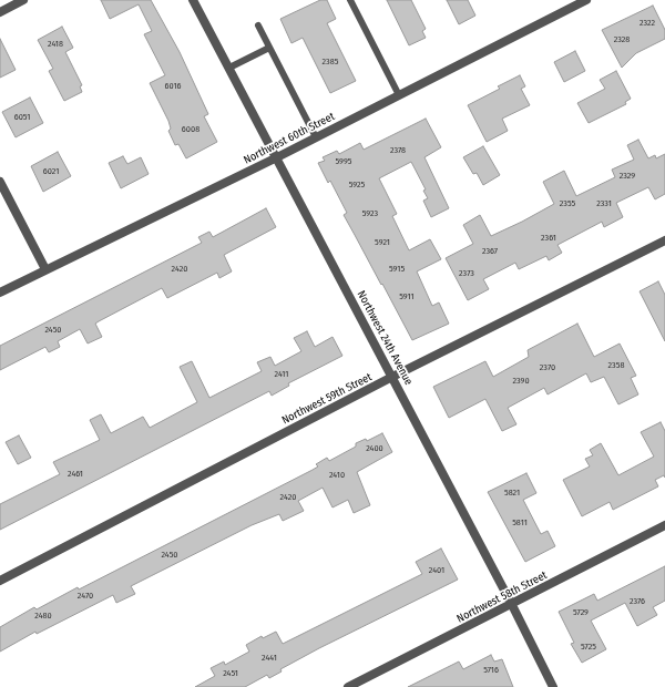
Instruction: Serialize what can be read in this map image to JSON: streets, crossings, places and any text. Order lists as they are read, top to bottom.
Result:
{
  "streets": {
    "street": [
      "Northwest 60th Street",
      "Northwest 24th Avenue",
      "Northwest 59th Street",
      "Northwest 58th Street"
    ]
  },
  "crossings": [
    ["Northwest 60th Street", "Northwest 24th Avenue"],
    ["Northwest 24th Avenue", "Northwest 59th Street"],
    ["Northwest 24th Avenue", "Northwest 58th Street"]
  ],
  "house_numbers": [
    "2322",
    "2328",
    "2418",
    "2385",
    "6016",
    "6051",
    "6008",
    "2378",
    "5995",
    "6021",
    "2329",
    "5925",
    "2355",
    "2331",
    "5923",
    "2361",
    "5921",
    "2367",
    "2420",
    "5915",
    "2373",
    "5911",
    "2450",
    "2358",
    "2370",
    "2411",
    "2390",
    "2400",
    "2461",
    "2410",
    "5821",
    "2420",
    "5811",
    "2450",
    "2401",
    "2470",
    "2376",
    "5729",
    "2480",
    "5725",
    "2441",
    "5716",
    "2451"
  ]
}
